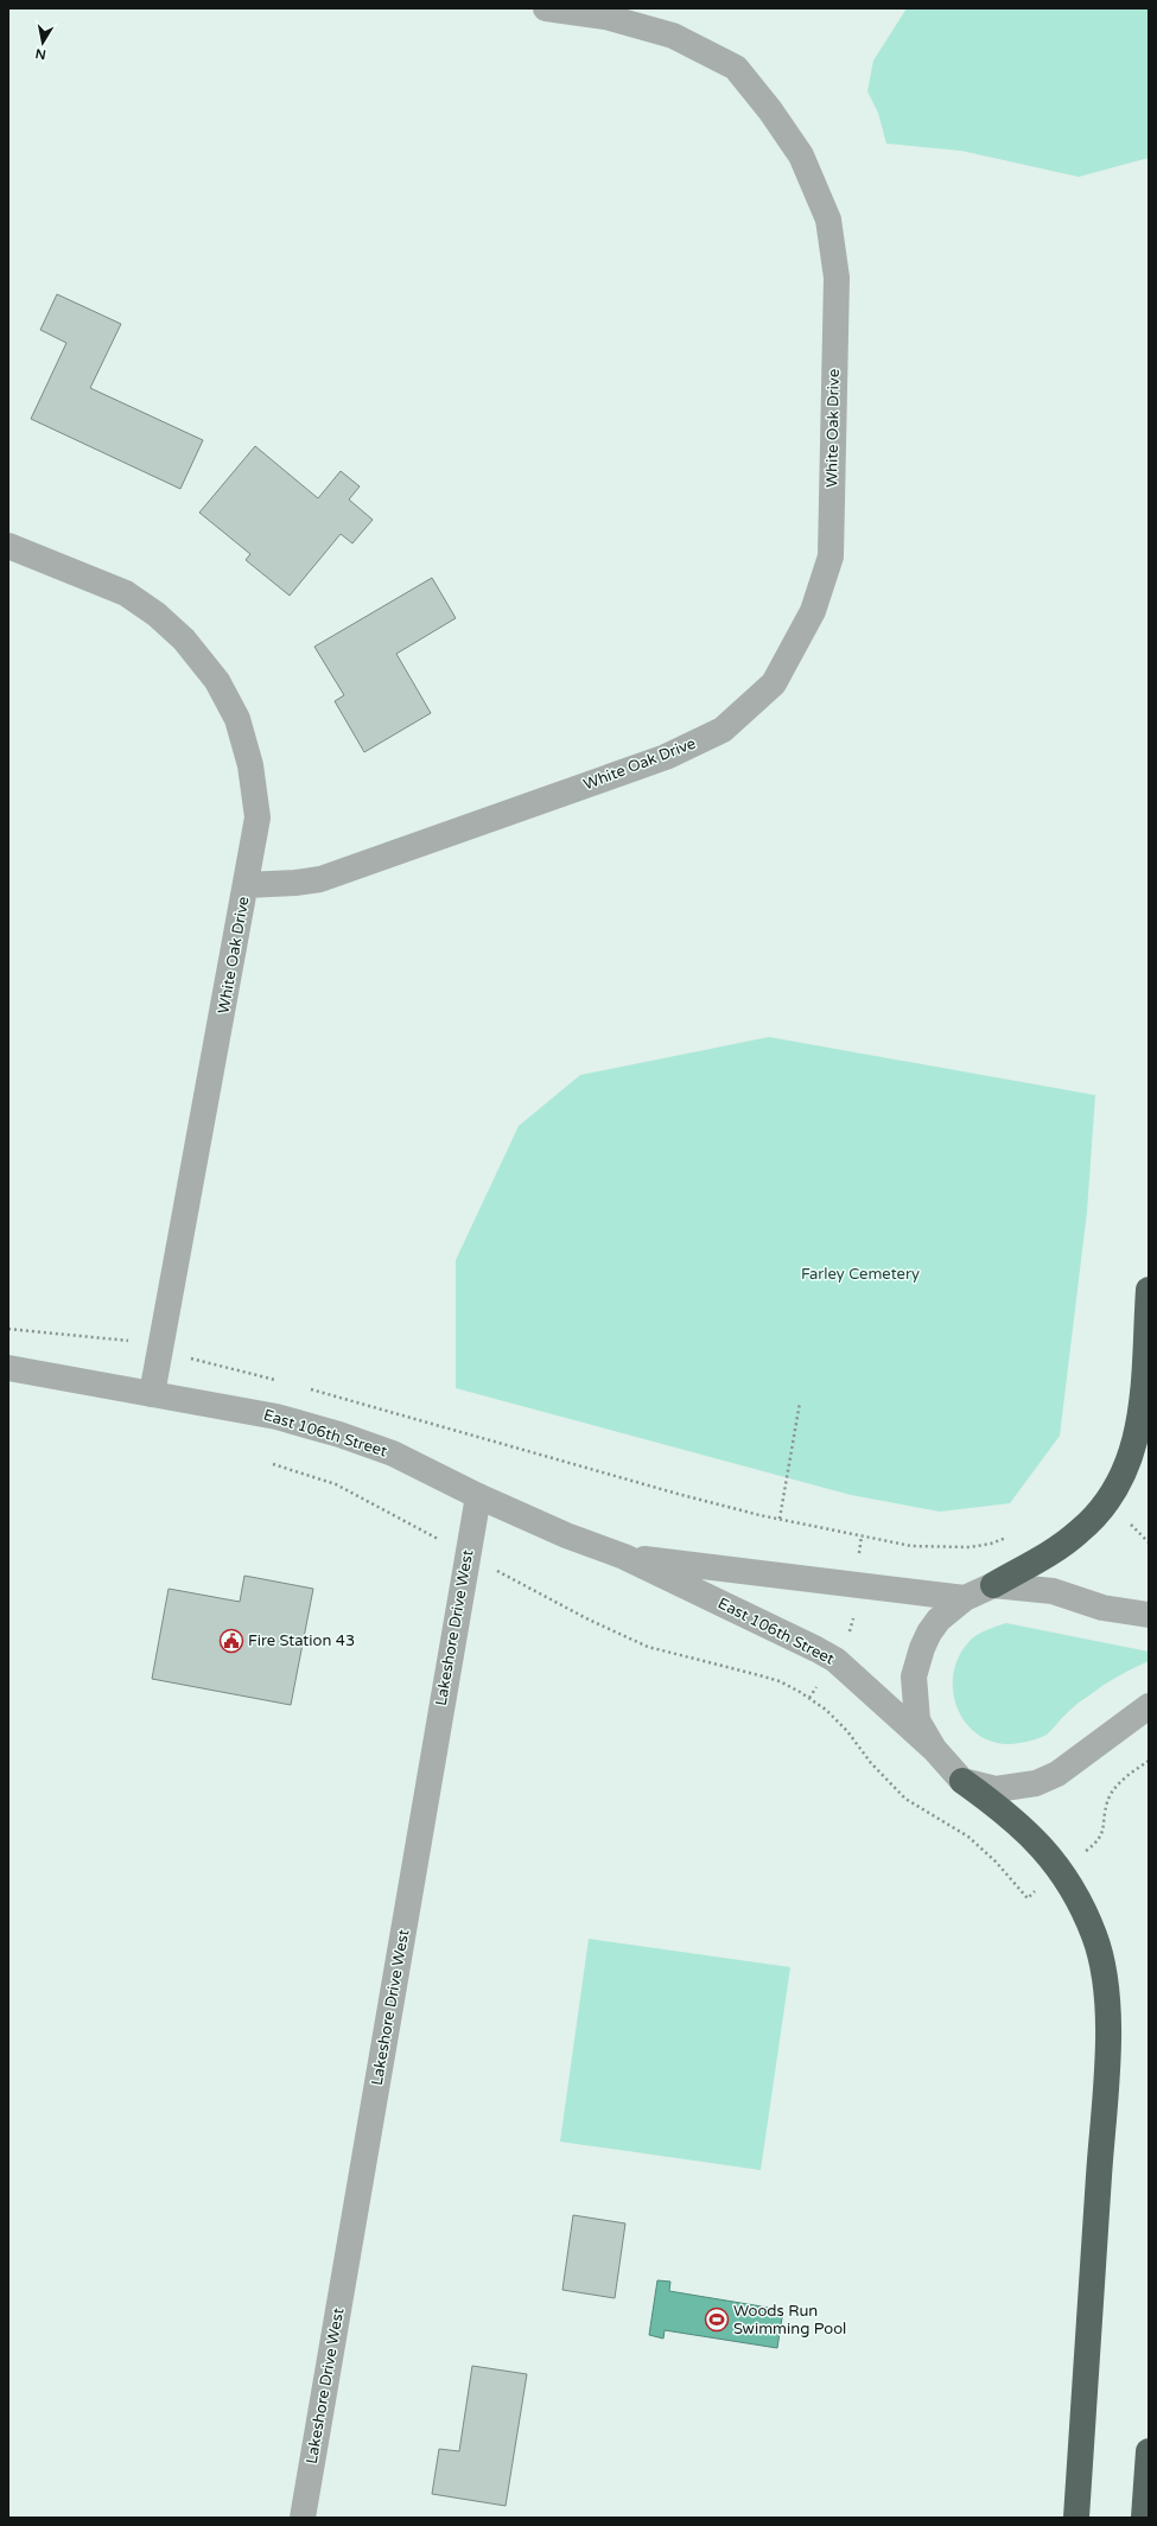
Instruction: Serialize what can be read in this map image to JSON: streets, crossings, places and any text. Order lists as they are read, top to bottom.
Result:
{
  "streets": {
    "street": ["White Oak Drive", "East 106th Street", "Lakeshore Drive West"]
  },
  "crossings": [
    ["White Oak Drive", "East 106th Street"],
    ["East 106th Street", "Lakeshore Drive West"]
  ],
  "parks": ["Farley Cemetery"],
  "places": {
    "public building": ["Fire Station 43"],
    "sports": ["Woods Run Swimming Pool"]
  },
  "north": "bottom"
}
